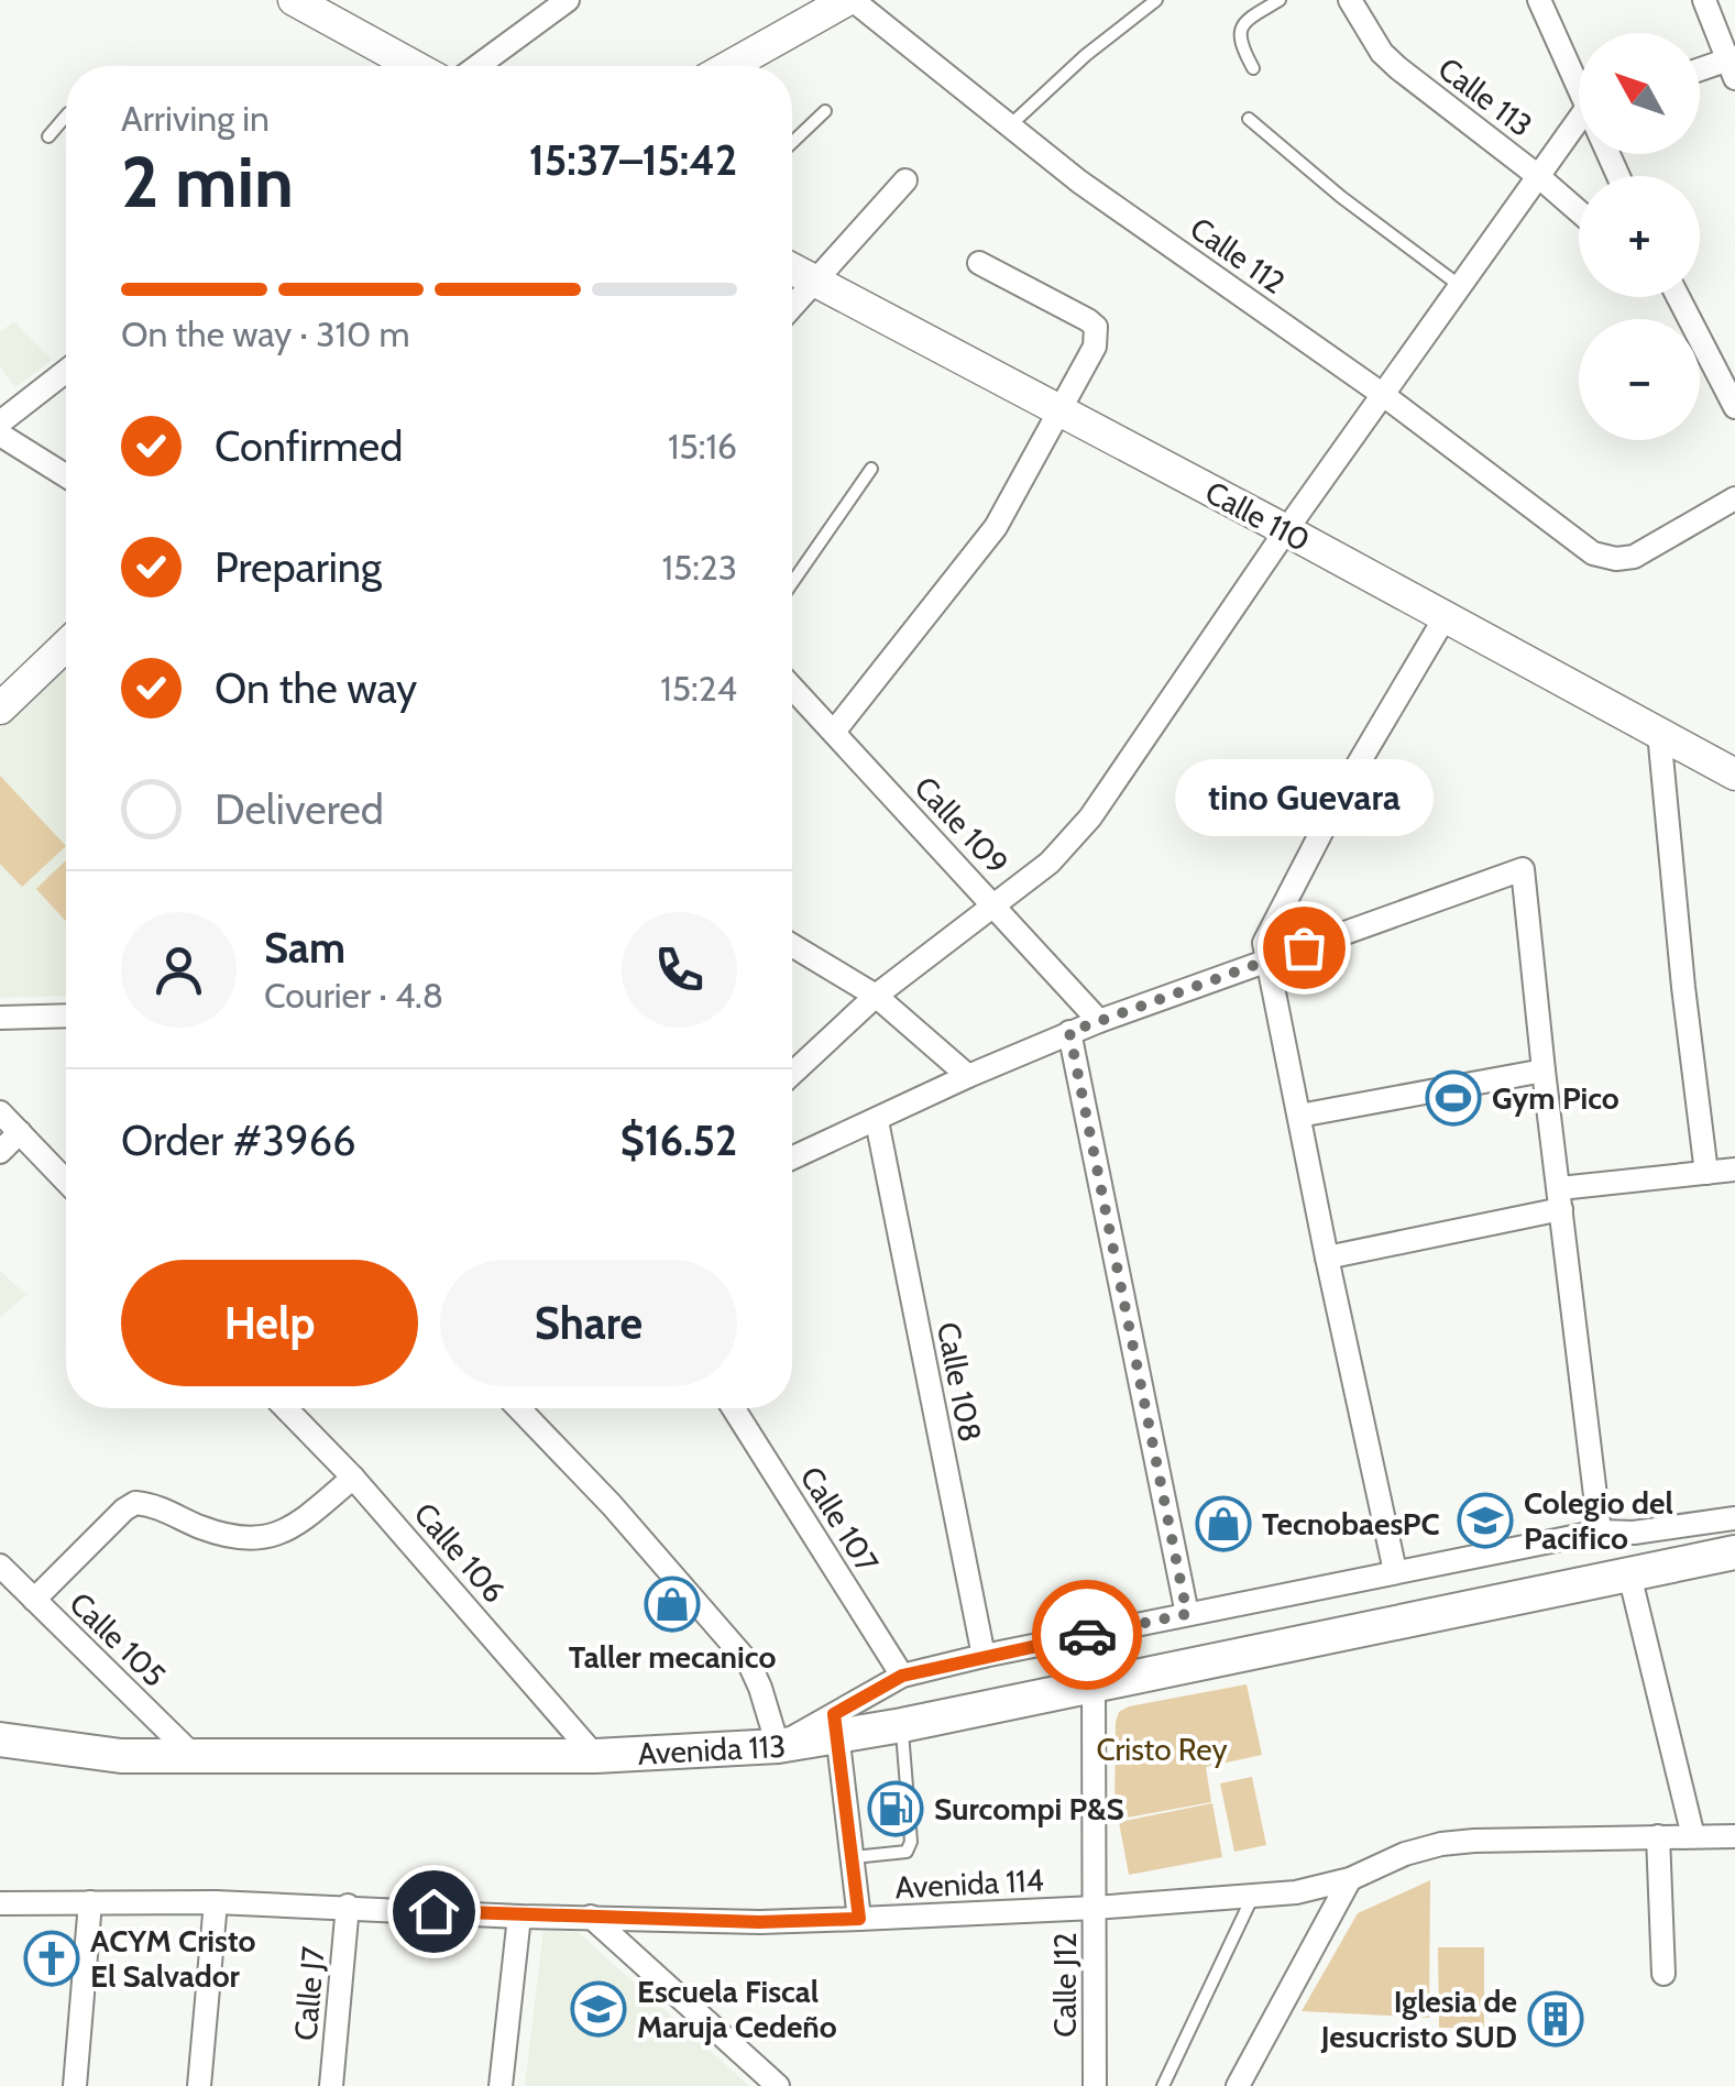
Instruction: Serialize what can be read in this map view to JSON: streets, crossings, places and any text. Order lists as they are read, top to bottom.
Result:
{
  "streets": {
    "main road": ["Avenida 113"],
    "street": [
      "Calle 113",
      "Calle 112",
      "Calle 110",
      "Calle 109",
      "Calle 108",
      "Calle 107",
      "Calle 106",
      "Calle 105",
      "Avenida 114",
      "Calle J12",
      "Calle J7"
    ]
  },
  "crossings": [
    ["Calle 106", "Avenida 113"],
    ["Calle 105", "Avenida 113"],
    ["Avenida 113", "Calle J12"],
    ["Avenida 114", "Calle J12"],
    ["Avenida 114", "Calle J7"]
  ],
  "parks": ["Cristo Rey"],
  "places": {
    "other": ["tino Guevara"],
    "sports": ["Gym Pico"],
    "school or university": ["Colegio del Pacifico", "Escuela Fiscal Maruja Cedeño"],
    "shop": ["TecnobaesPC", "Taller mecanico"],
    "fuel station": ["Surcompi P&S"],
    "church": ["ACYM Cristo El Salvador"],
    "building": ["Iglesia de Jesucristo SUD"]
  },
  "north": "top left",
  "page": {
    "map_buttons": ["+", "−"],
    "heading": ["2 min", "Arriving in", "15:37–15:42"],
    "panel": [
      "Sam",
      "Courier · 4.8",
      "Order #3966",
      "$16.52"
    ],
    "bar": "On the way · 310 m",
    "list": [
      ["Confirmed", "15:16"],
      ["Preparing", "15:23"],
      ["On the way", "15:24"],
      "Delivered"
    ],
    "bubble": "tino Guevara",
    "buttons": ["Help", "Share"]
  }
}
